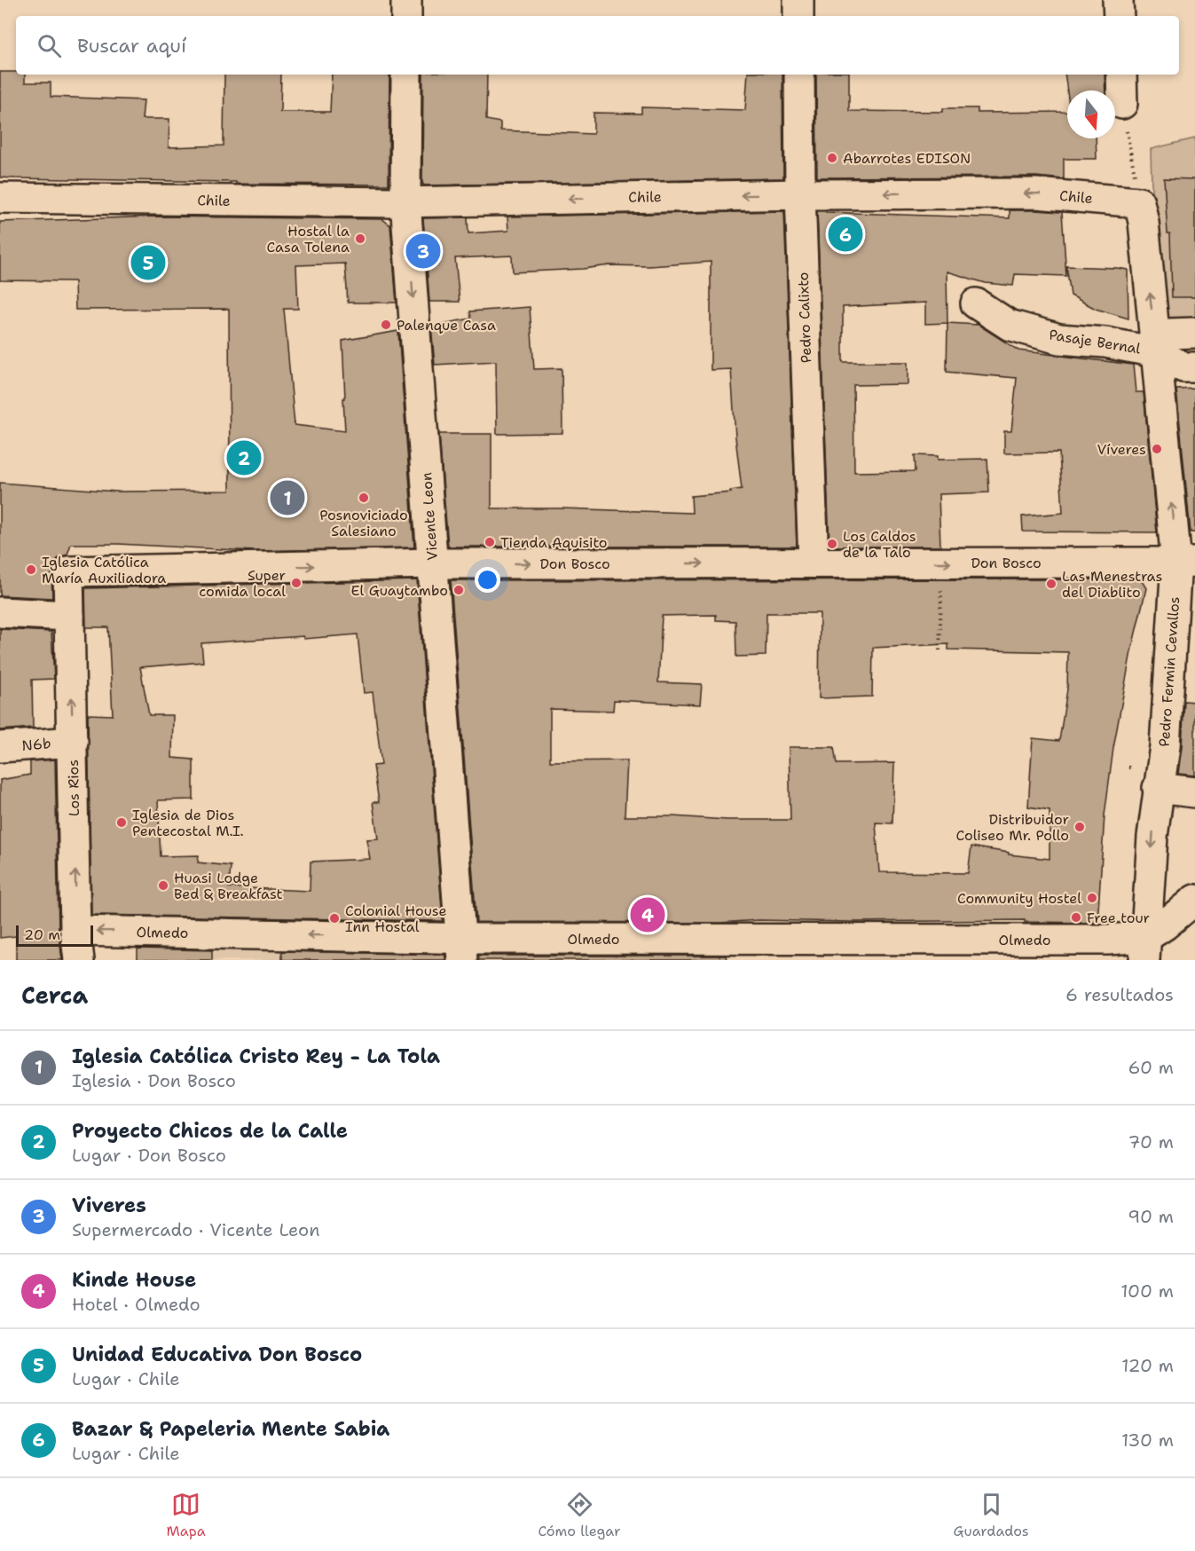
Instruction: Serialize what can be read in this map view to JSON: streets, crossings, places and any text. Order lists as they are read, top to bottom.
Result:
{
  "streets": {
    "street": [
      "Chile",
      "Pedro Calixto",
      "Pasaje Bernal",
      "Vicente Leon",
      "Don Bosco",
      "Pedro Fermin Cevallos",
      "N6b",
      "Los Rios",
      "Olmedo"
    ]
  },
  "crossings": [
    ["Chile", "Pedro Calixto"],
    ["Chile", "Vicente Leon"],
    ["Pedro Calixto", "Don Bosco"],
    ["Pasaje Bernal", "Pedro Fermin Cevallos"],
    ["Vicente Leon", "Don Bosco"],
    ["Vicente Leon", "Olmedo"],
    ["Don Bosco", "Pedro Fermin Cevallos"],
    ["Don Bosco", "Los Rios"],
    ["Pedro Fermin Cevallos", "Olmedo"],
    ["N6b", "Los Rios"],
    ["Los Rios", "Olmedo"]
  ],
  "one_way": [
    "Chile",
    "Vicente Leon",
    "Don Bosco",
    "Los Rios",
    "Olmedo"
  ],
  "places": [
    "Abarrotes EDISON",
    "Hostal la Casa Tolena",
    "Palenque Casa",
    "Víveres",
    "Posnoviciado Salesiano",
    "Tienda Aquisito",
    "Los Caldos de la Talo",
    "Iglesia Católica María Auxiliadora",
    "Super comida local",
    "Las Menestras del Diablito",
    "El Guaytambo",
    "Iglesia de Dios Pentecostal M.I.",
    "Distribuidor Coliseo Mr. Pollo",
    "Huasi Lodge Bed & Breakfast",
    "Community Hostel",
    "Free tour",
    "Colonial House Inn Hostal"
  ],
  "scale_bar": "20 m",
  "north": "bottom",
  "page": {
    "search": "Buscar aquí",
    "pins": [
      "6",
      "3",
      "5",
      "2",
      "1",
      "4"
    ],
    "scale": "20 m",
    "heading": ["Cerca", "6 resultados"],
    "list": [
      {
        "mark": "1",
        "name": "Iglesia Católica Cristo Rey - La Tola",
        "note": "Iglesia · Don Bosco",
        "value": "60 m"
      },
      {
        "mark": "2",
        "name": "Proyecto Chicos de la Calle",
        "note": "Lugar · Don Bosco",
        "value": "70 m"
      },
      {
        "mark": "3",
        "name": "Viveres",
        "note": "Supermercado · Vicente Leon",
        "value": "90 m"
      },
      {
        "mark": "4",
        "name": "Kinde House",
        "note": "Hotel · Olmedo",
        "value": "100 m"
      },
      {
        "mark": "5",
        "name": "Unidad Educativa Don Bosco",
        "note": "Lugar · Chile",
        "value": "120 m"
      },
      {
        "mark": "6",
        "name": "Bazar & Papeleria Mente Sabia",
        "note": "Lugar · Chile",
        "value": "130 m"
      }
    ],
    "nav": ["Mapa", "Cómo llegar", "Guardados"]
  }
}
